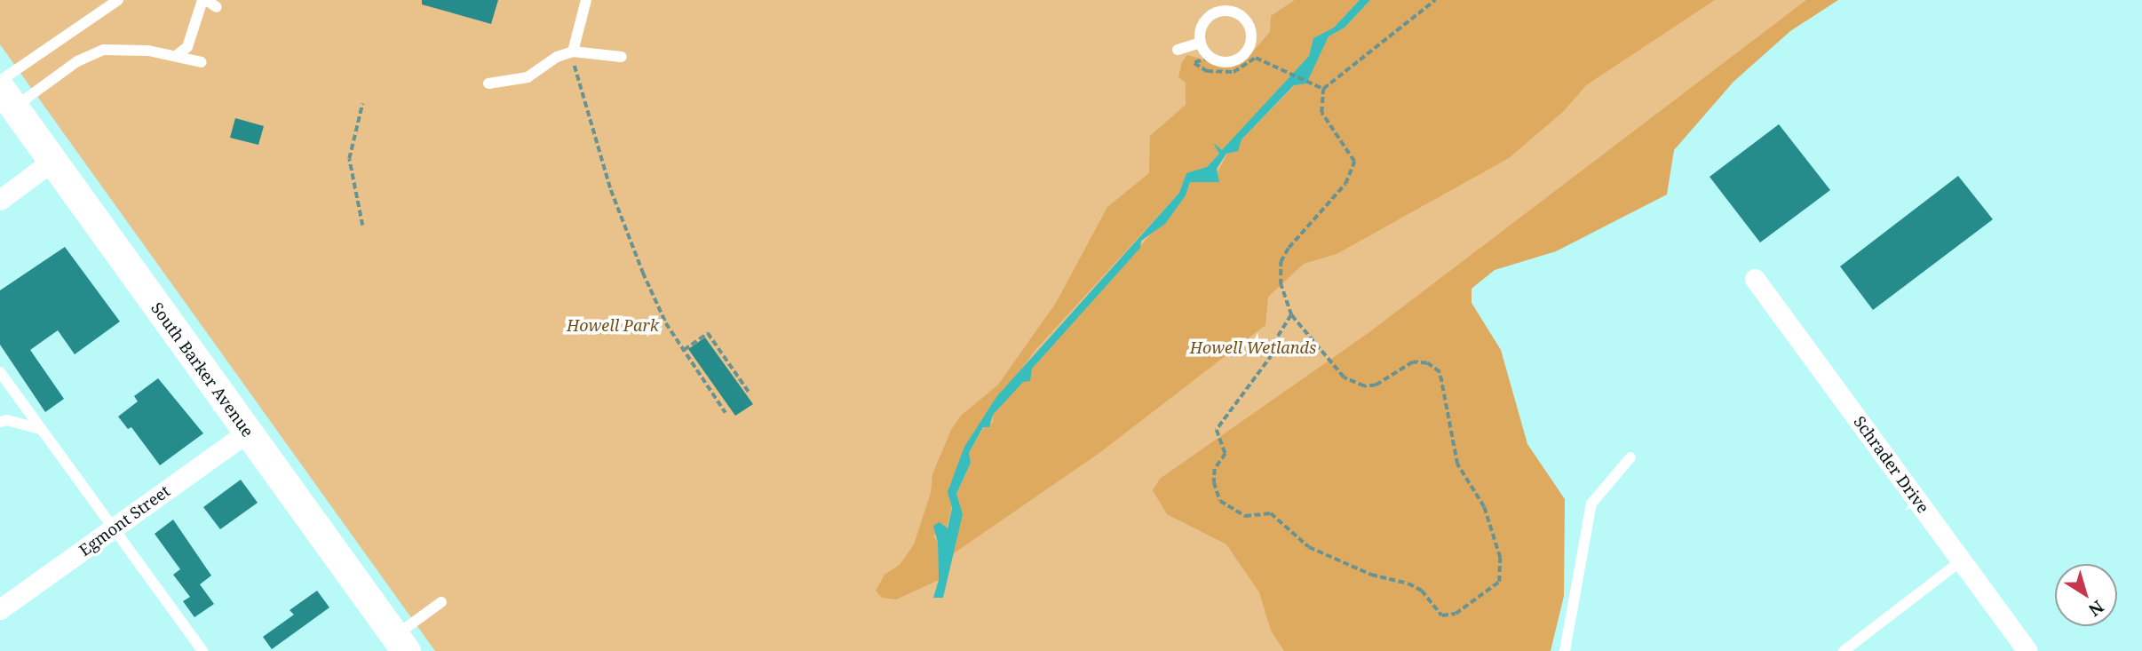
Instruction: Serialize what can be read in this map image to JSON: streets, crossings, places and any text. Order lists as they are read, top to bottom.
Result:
{
  "streets": {
    "main road": ["South Barker Avenue"],
    "street": ["Schrader Drive", "Egmont Street"]
  },
  "crossings": [
    ["South Barker Avenue", "Egmont Street"]
  ],
  "parks": ["Howell Park", "Howell Wetlands"],
  "north": "bottom right"
}
